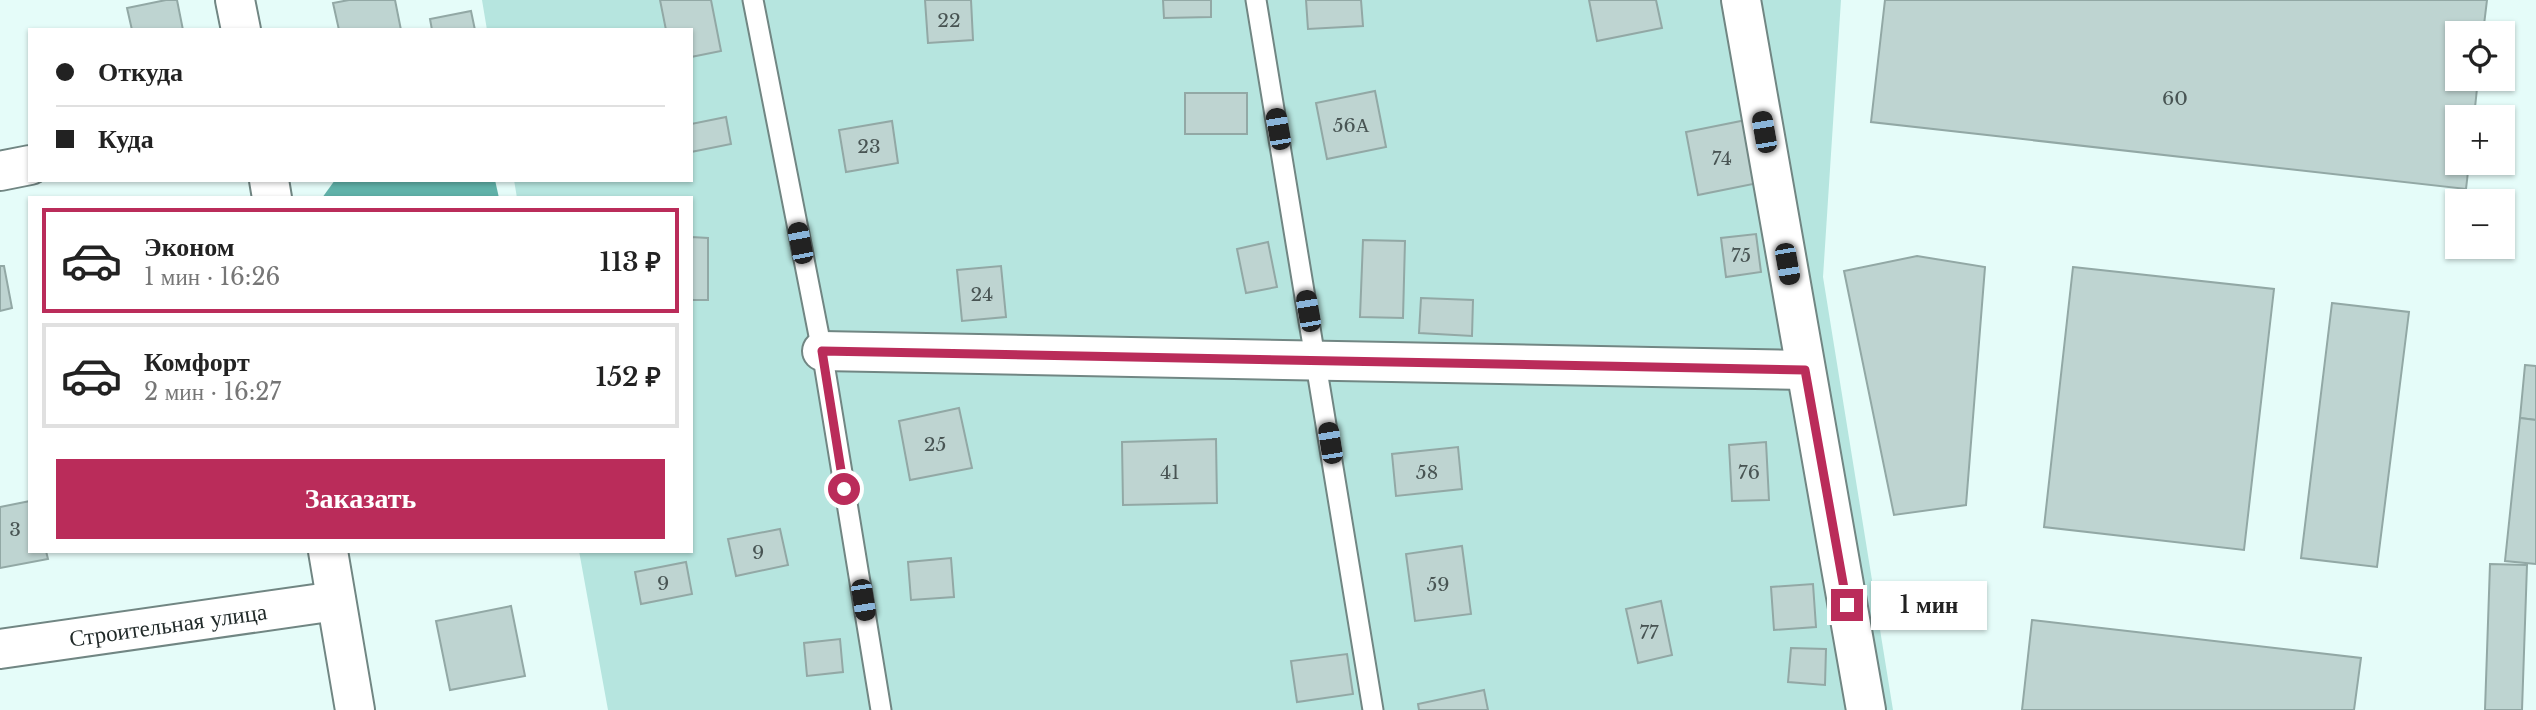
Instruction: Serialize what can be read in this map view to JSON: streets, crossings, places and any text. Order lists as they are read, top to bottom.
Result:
{
  "streets": {
    "street": ["Строительная улица"]
  },
  "house_numbers": [
    "22",
    "60",
    "56А",
    "23",
    "74",
    "75",
    "24",
    "25",
    "41",
    "58",
    "76",
    "3",
    "9",
    "9",
    "59",
    "77"
  ],
  "page": {
    "map_buttons": ["+", "−"],
    "banner": ["Откуда", "Куда"],
    "list": [
      {
        "name": "Эконом",
        "note": "1 мин · 16:26",
        "value": "113 ₽"
      },
      {
        "name": "Комфорт",
        "note": "2 мин · 16:27",
        "value": "152 ₽"
      }
    ],
    "buttons": "Заказать",
    "bubble": "1 мин"
  }
}
